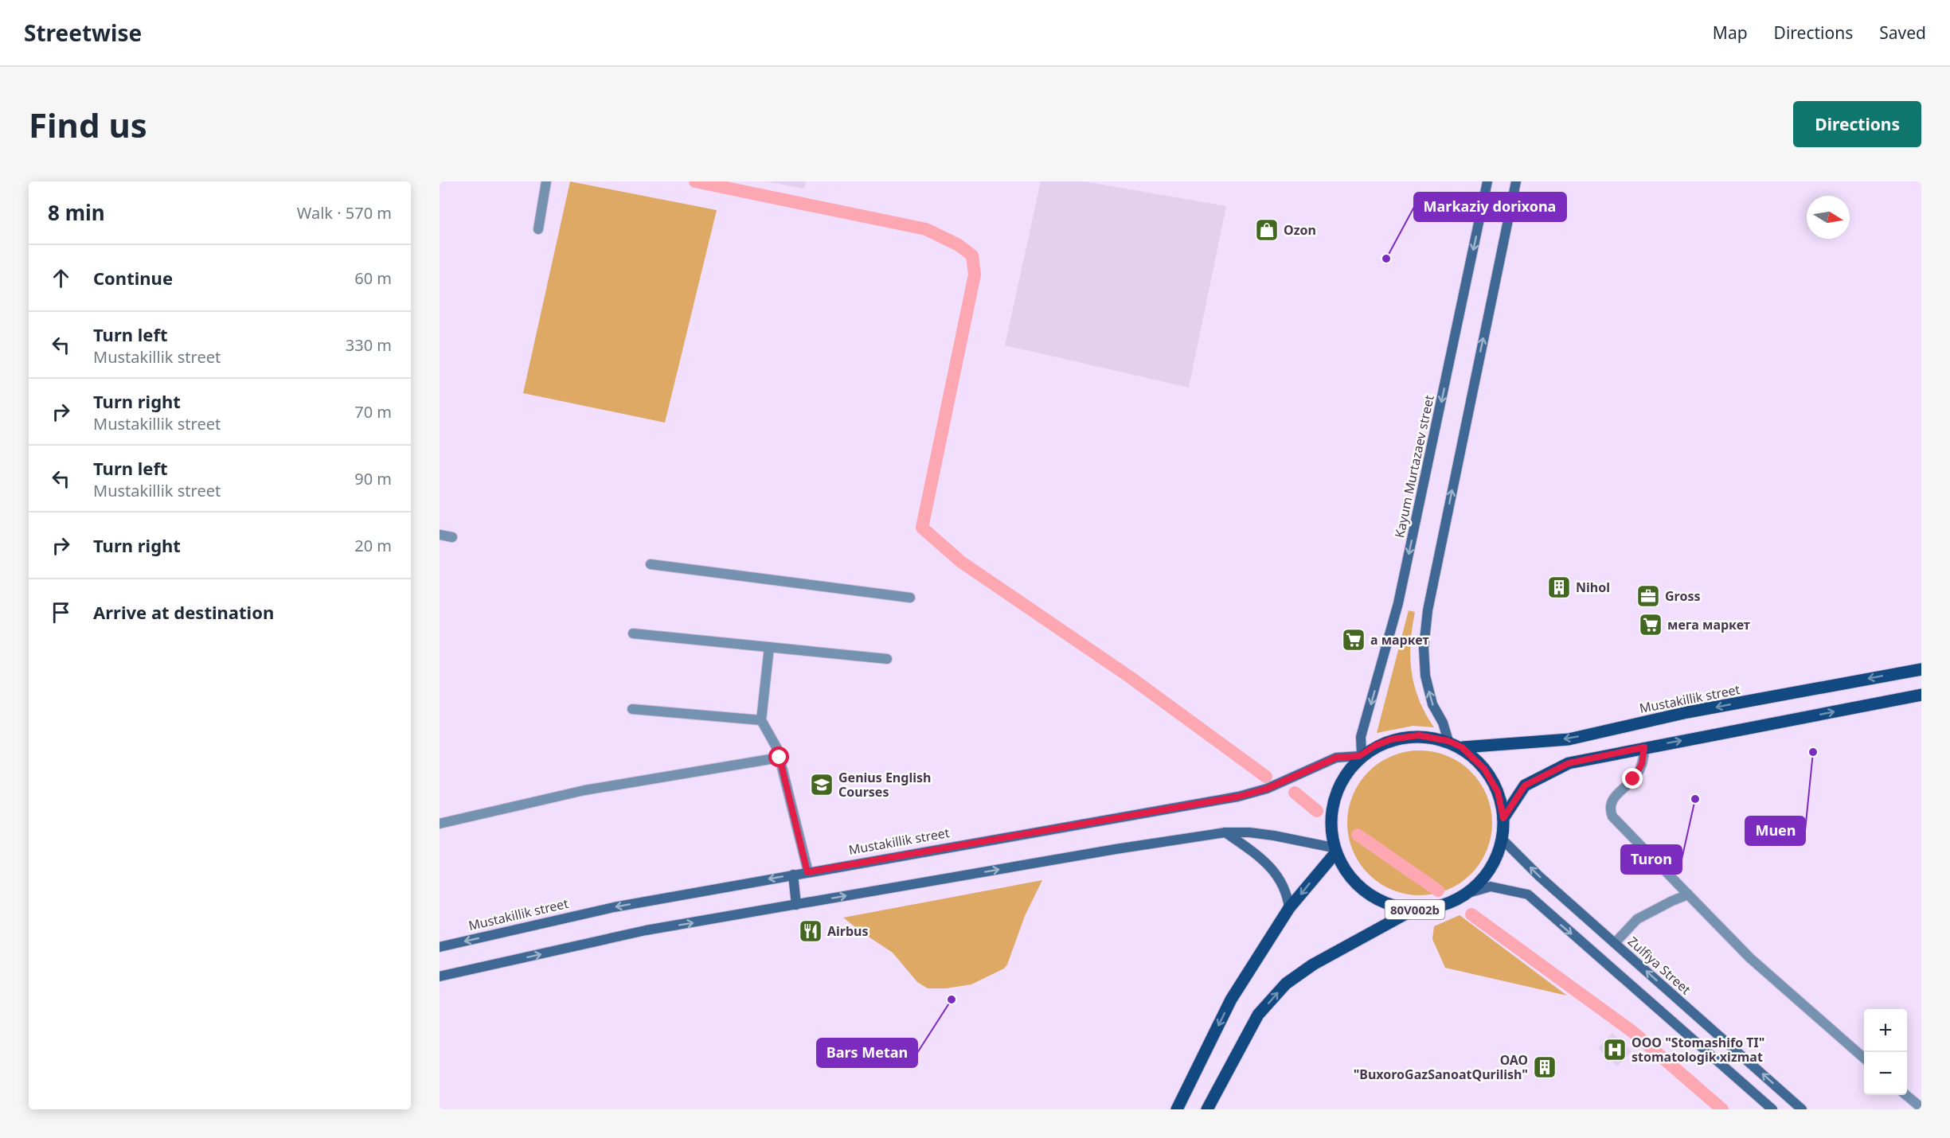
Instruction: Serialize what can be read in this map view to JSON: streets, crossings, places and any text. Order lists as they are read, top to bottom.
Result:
{
  "streets": {
    "main road": [
      "Kayum Murtazaev street",
      "Mustakillik street",
      "80V002b",
      "Zulfiya Street"
    ]
  },
  "crossings": [
    ["Kayum Murtazaev street", "Mustakillik street"],
    ["Mustakillik street", "Zulfiya Street"]
  ],
  "places": {
    "shop": ["Ozon"],
    "other": [
      "Markaziy dorixona",
      "Muen",
      "Turon",
      "Bars Metan"
    ],
    "building": ["Nihol", "ОАО \"BuxoroGazSanoatQurilish\""],
    "office": ["Gross"],
    "supermarket": ["мега маркет", "а маркет"],
    "school or university": ["Genius English Courses"],
    "restaurant": ["Airbus"],
    "hospital": ["OOO \"Stomashifo TI\" stomatologik xizmat"]
  },
  "north": "right",
  "page": {
    "header": "Streetwise",
    "nav": ["Map", "Directions", "Saved"],
    "buttons": "Directions",
    "title": "Find us",
    "heading": ["8 min", "Walk · 570 m"],
    "list": [
      ["Continue", "60 m"],
      ["Turn left", "Mustakillik street", "330 m"],
      ["Turn right", "Mustakillik street", "70 m"],
      ["Turn left", "Mustakillik street", "90 m"],
      ["Turn right", "20 m"],
      "Arrive at destination"
    ],
    "map_buttons": ["+", "−"]
  }
}
